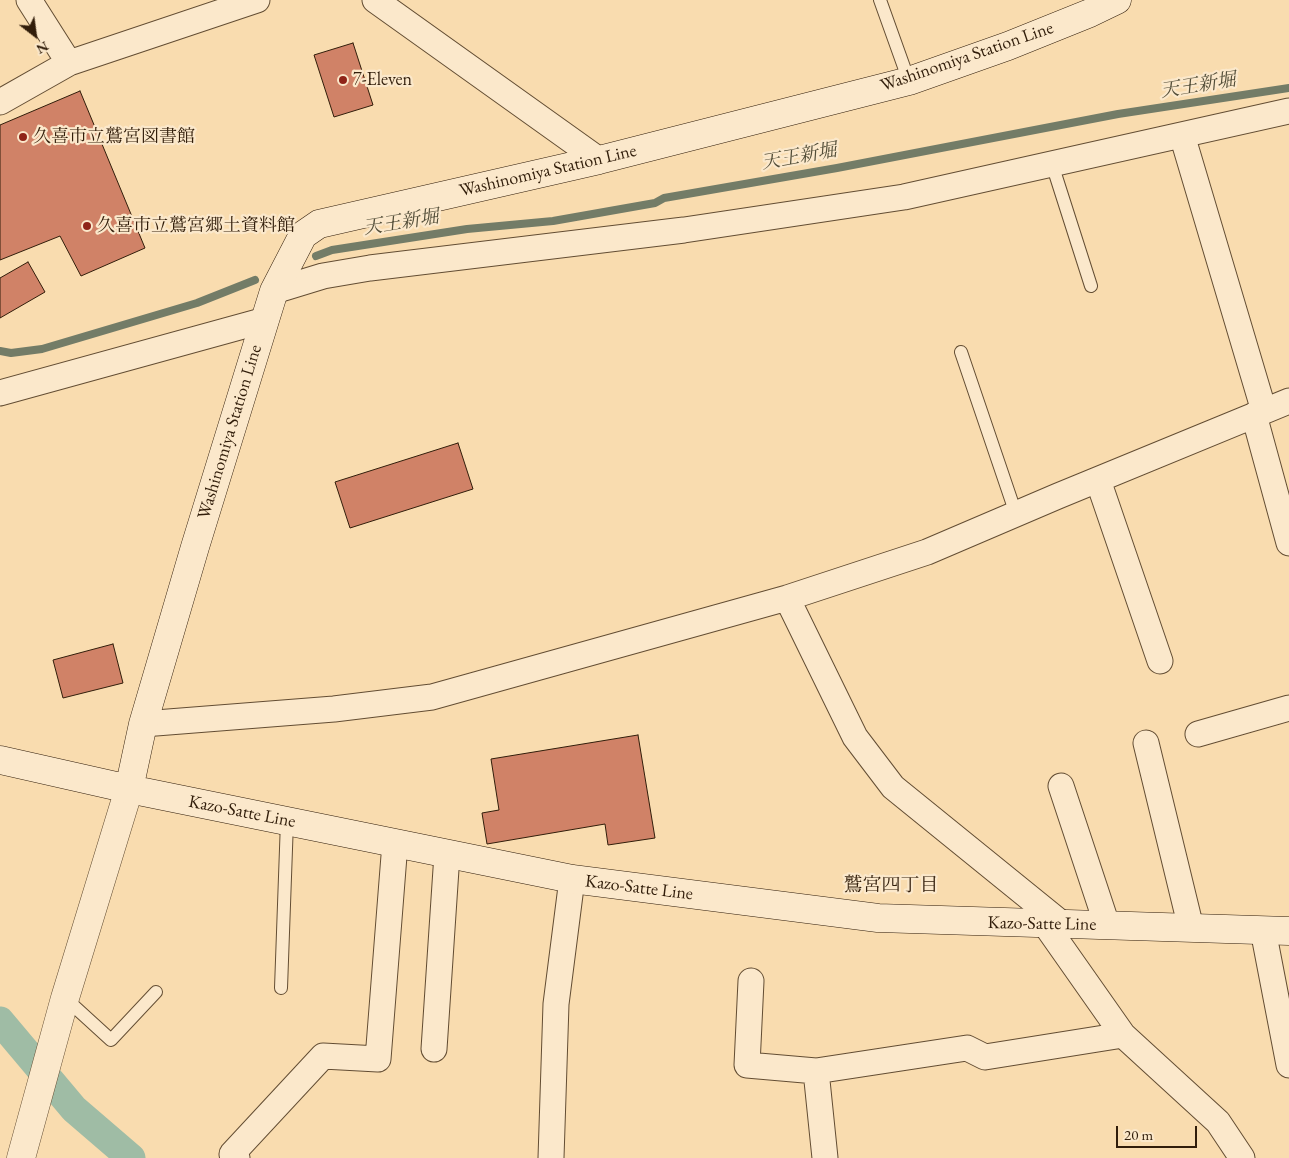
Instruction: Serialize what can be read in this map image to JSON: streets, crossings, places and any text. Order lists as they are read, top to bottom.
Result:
{
  "streets": {
    "main road": ["Washinomiya Station Line", "Kazo-Satte Line"]
  },
  "crossings": [
    ["Washinomiya Station Line", "Kazo-Satte Line"]
  ],
  "districts": ["鷲宮四丁目"],
  "water": ["天王新堀"],
  "places": ["7-Eleven", "久喜市立鷲宮図書館", "久喜市立鷲宮郷土資料館"],
  "scale_bar": "20 m",
  "north": "bottom right"
}
